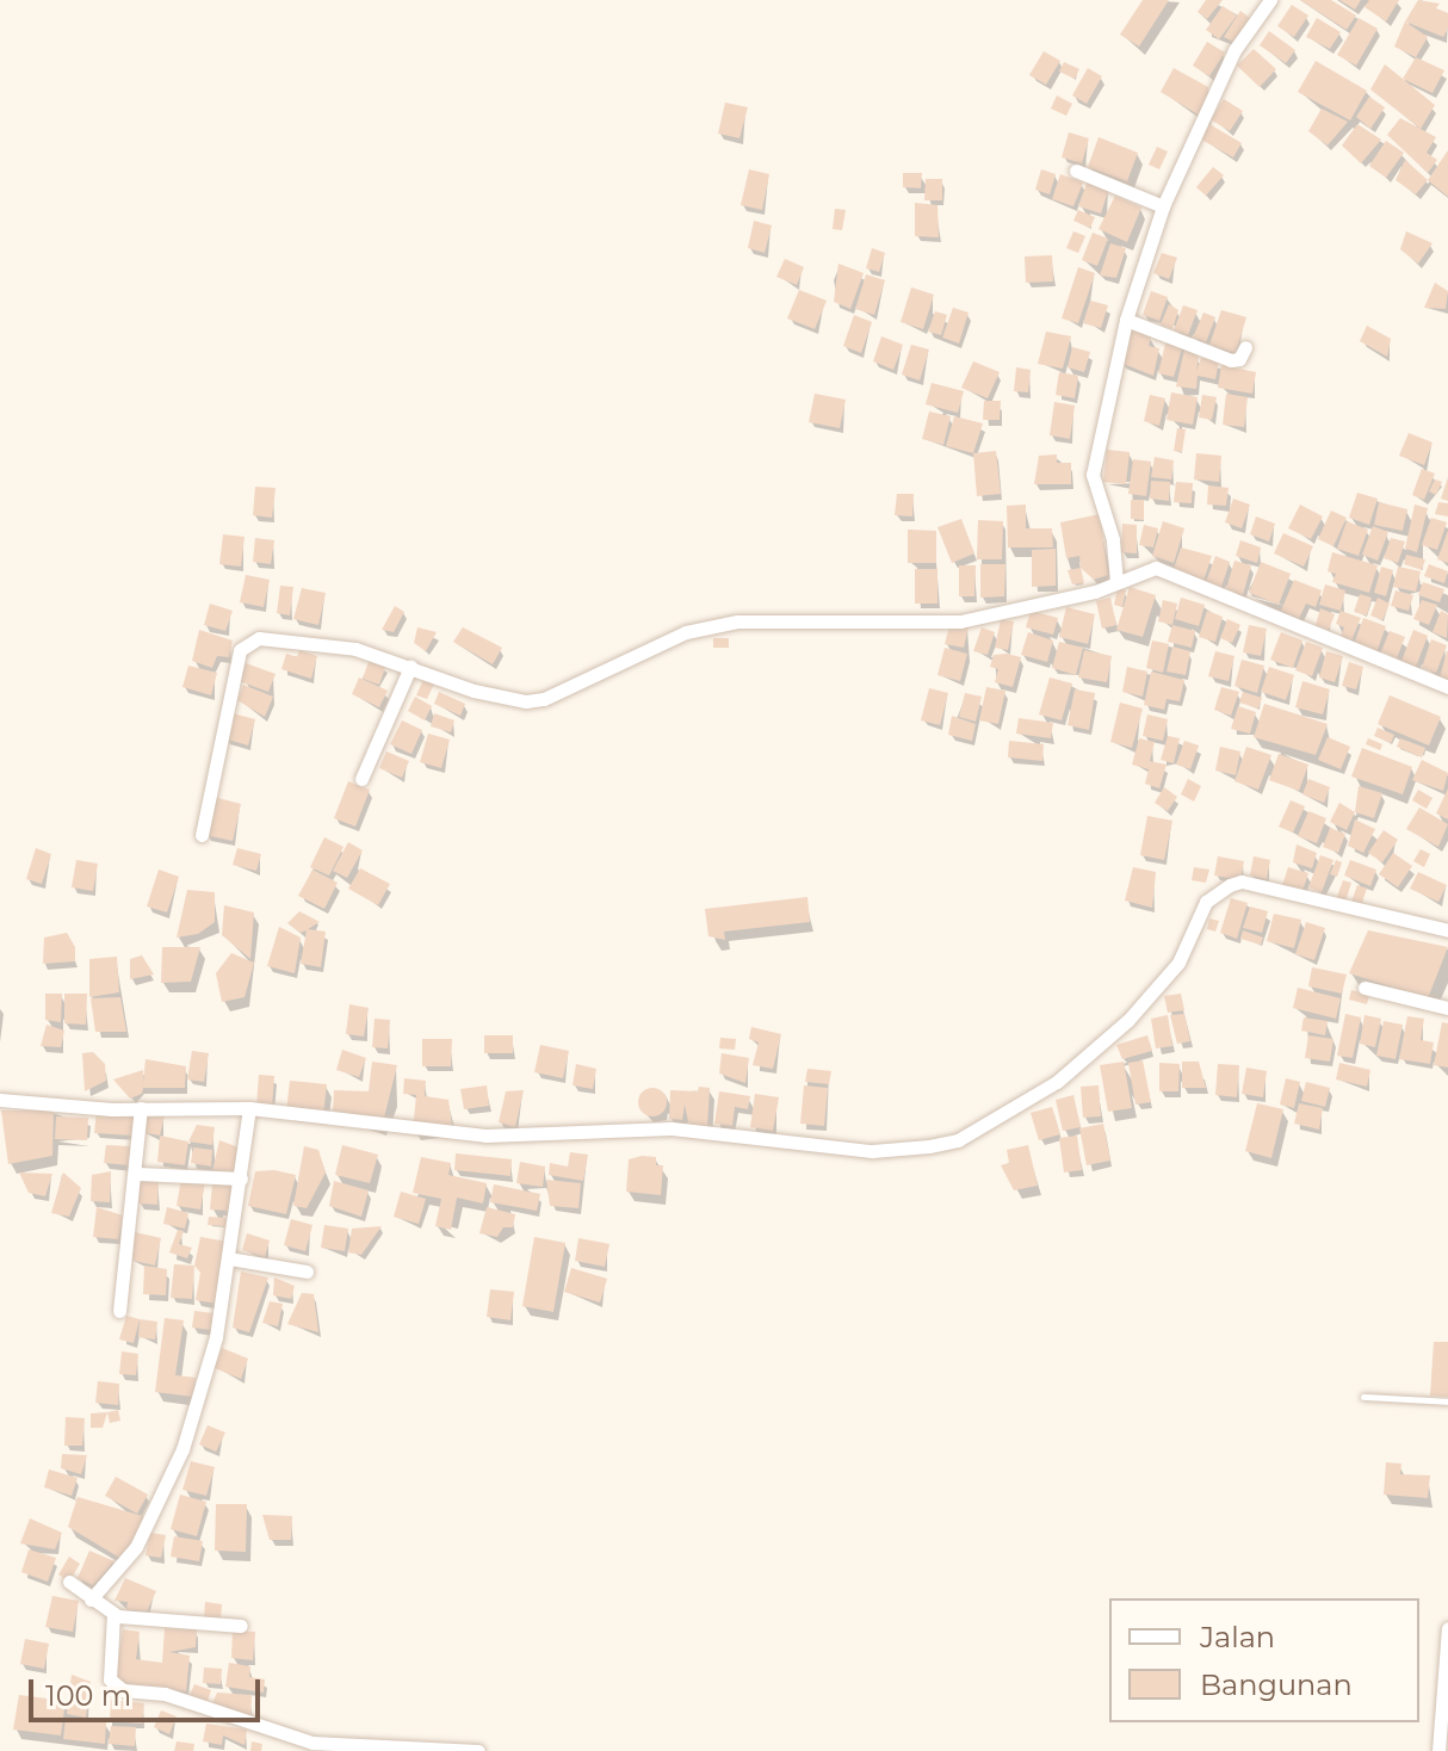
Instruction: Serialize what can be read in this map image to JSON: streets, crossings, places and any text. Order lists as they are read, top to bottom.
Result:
{
  "legend": ["Jalan", "Bangunan"],
  "scale_bar": "100 m"
}
